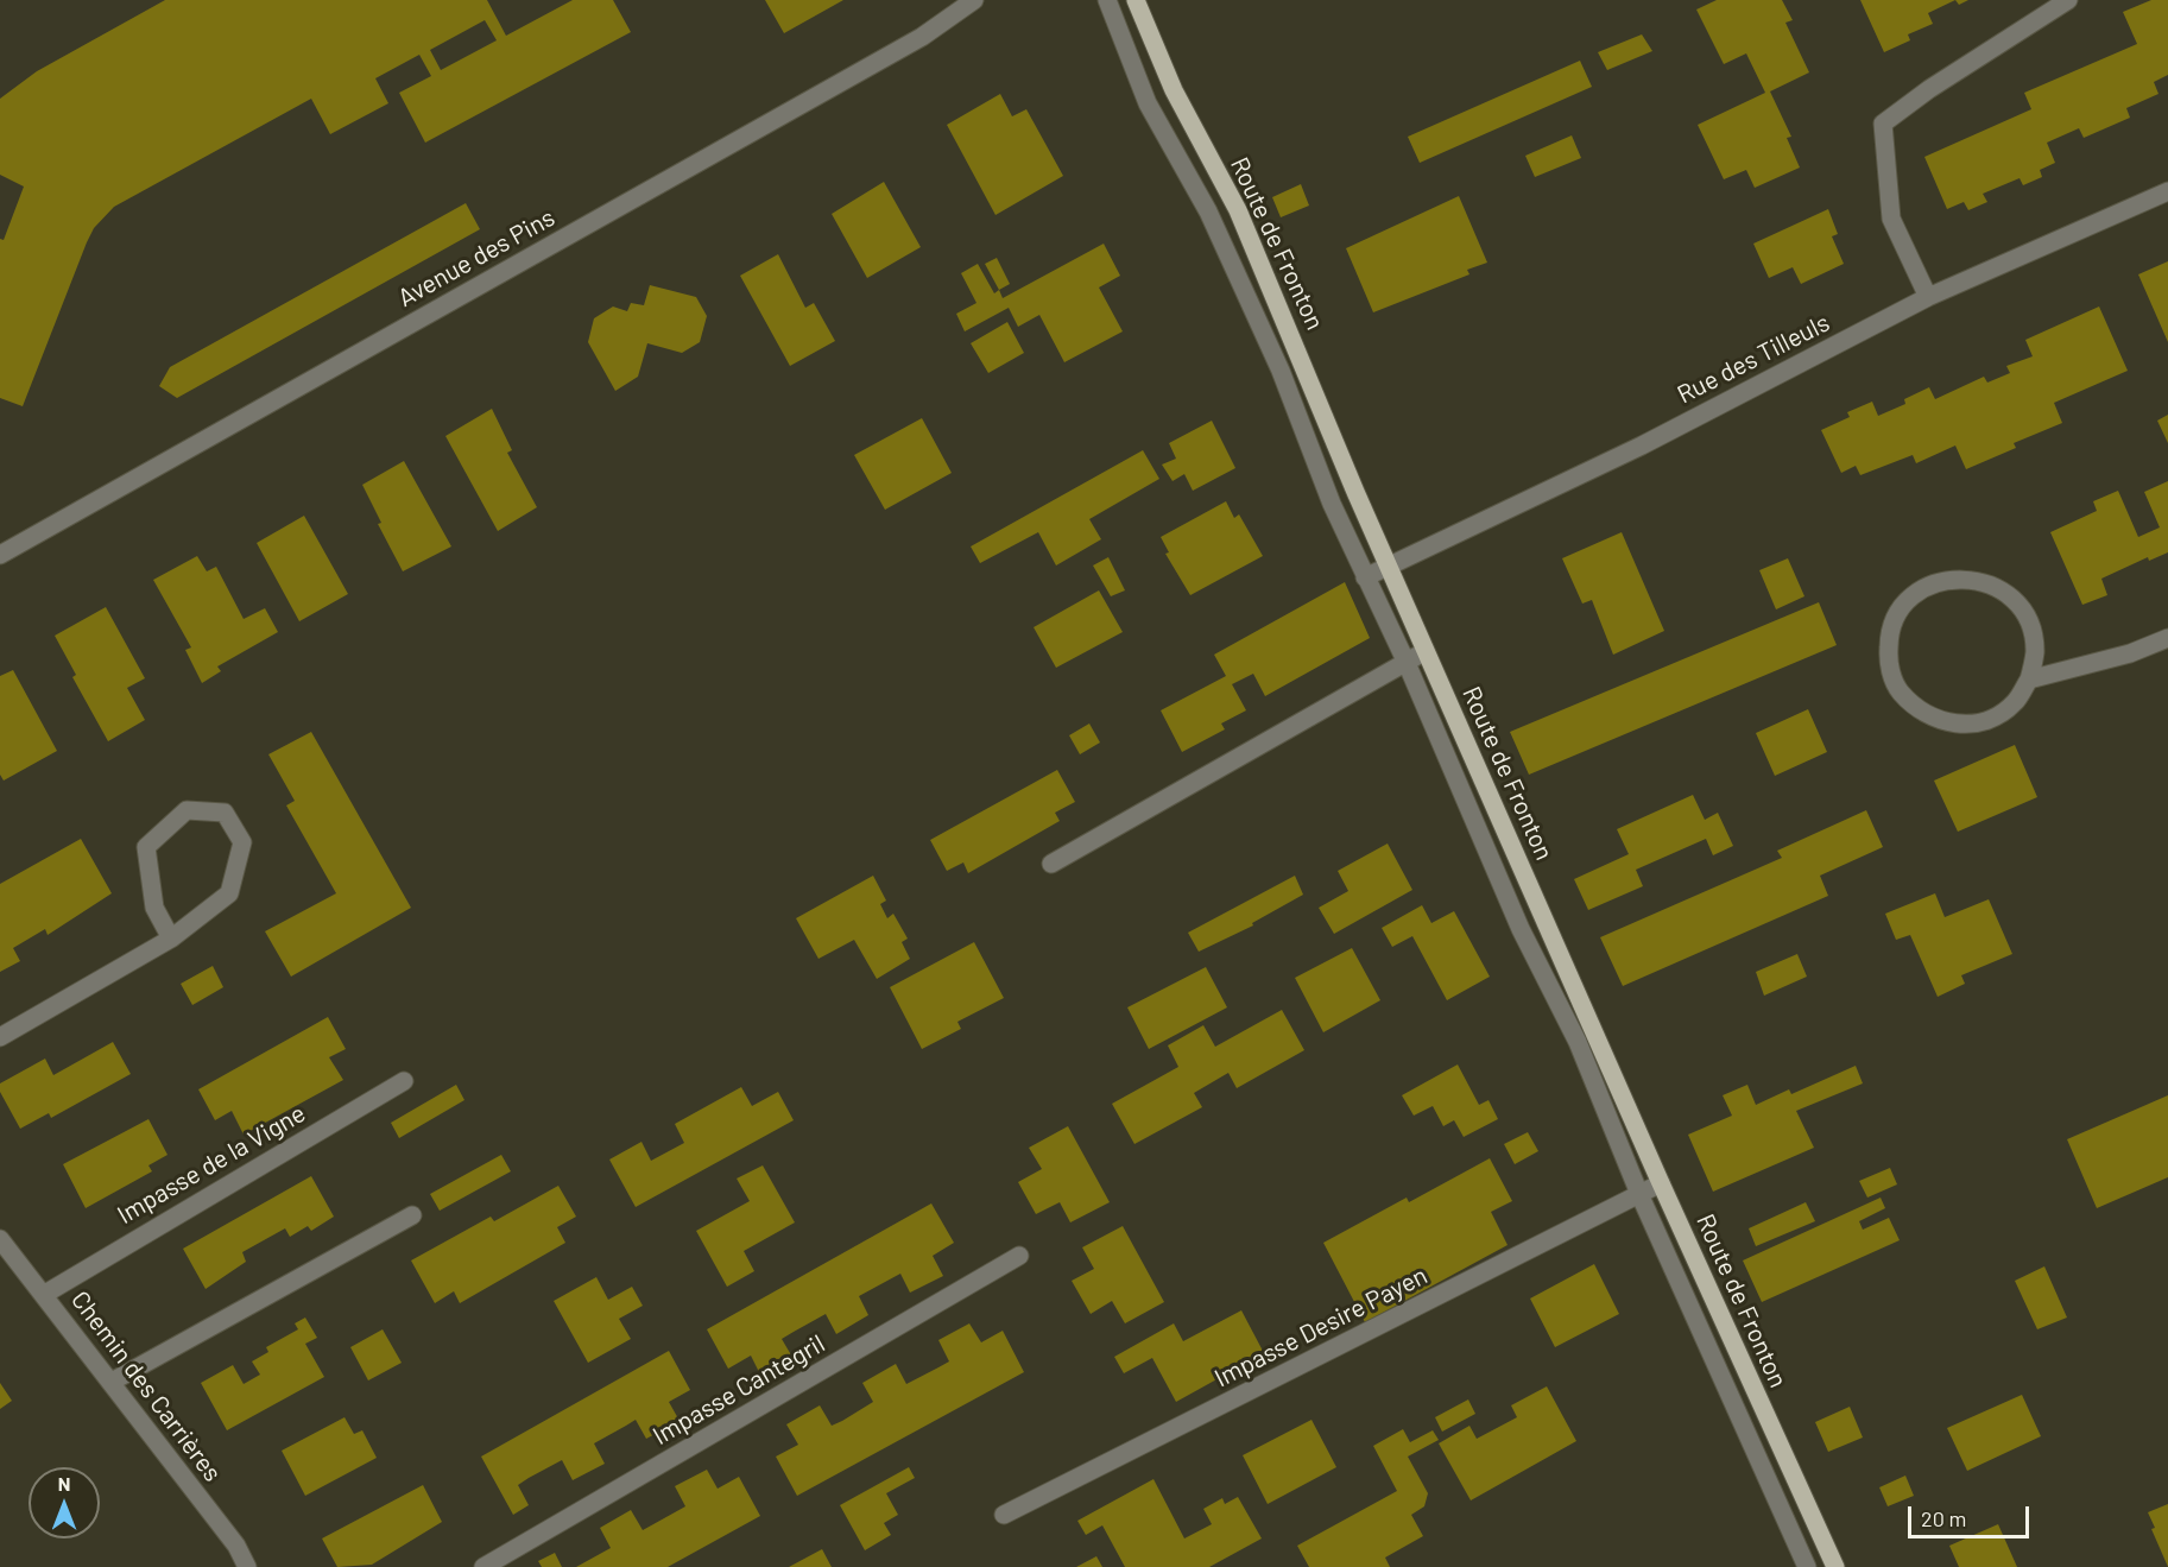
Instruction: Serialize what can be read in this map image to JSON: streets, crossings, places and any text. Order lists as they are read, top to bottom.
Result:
{
  "streets": {
    "main road": ["Route de Fronton"],
    "street": [
      "Avenue des Pins",
      "Rue des Tilleuls",
      "Impasse de la Vigne",
      "Impasse Desire Payen",
      "Chemin des Carrières",
      "Impasse Cantegril"
    ]
  },
  "crossings": [
    ["Route de Fronton", "Rue des Tilleuls"],
    ["Route de Fronton", "Impasse Desire Payen"],
    ["Impasse de la Vigne", "Chemin des Carrières"]
  ],
  "scale_bar": "20 m",
  "north": "top"
}
